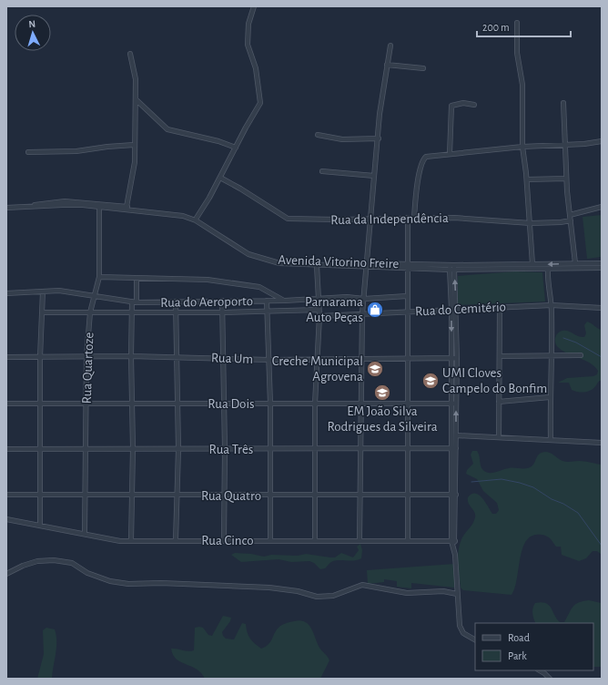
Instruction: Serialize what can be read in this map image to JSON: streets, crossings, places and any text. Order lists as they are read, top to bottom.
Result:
{
  "streets": {
    "street": [
      "Rua da Independência",
      "Avenida Vitorino Freire",
      "Rua do Aeroporto",
      "Rua do Cemitério",
      "Rua Um",
      "Rua Quartoze",
      "Rua Dois",
      "Rua Três",
      "Rua Quatro",
      "Rua Cinco"
    ]
  },
  "crossings": [
    ["Avenida Vitorino Freire", "Rua Quartoze"],
    ["Rua do Aeroporto", "Rua Quartoze"],
    ["Rua Um", "Rua Quartoze"],
    ["Rua Quartoze", "Rua Dois"],
    ["Rua Quartoze", "Rua Três"],
    ["Rua Quartoze", "Rua Quatro"],
    ["Rua Quartoze", "Rua Cinco"]
  ],
  "places": {
    "shop": ["Parnarama Auto Peças"],
    "school or university": ["Creche Municipal Agrovena", "UMI Cloves Campelo do Bonfim", "EM João Silva Rodrigues da Silveira"]
  },
  "legend": ["Road", "Park"],
  "scale_bar": "200 m",
  "north": "top"
}
